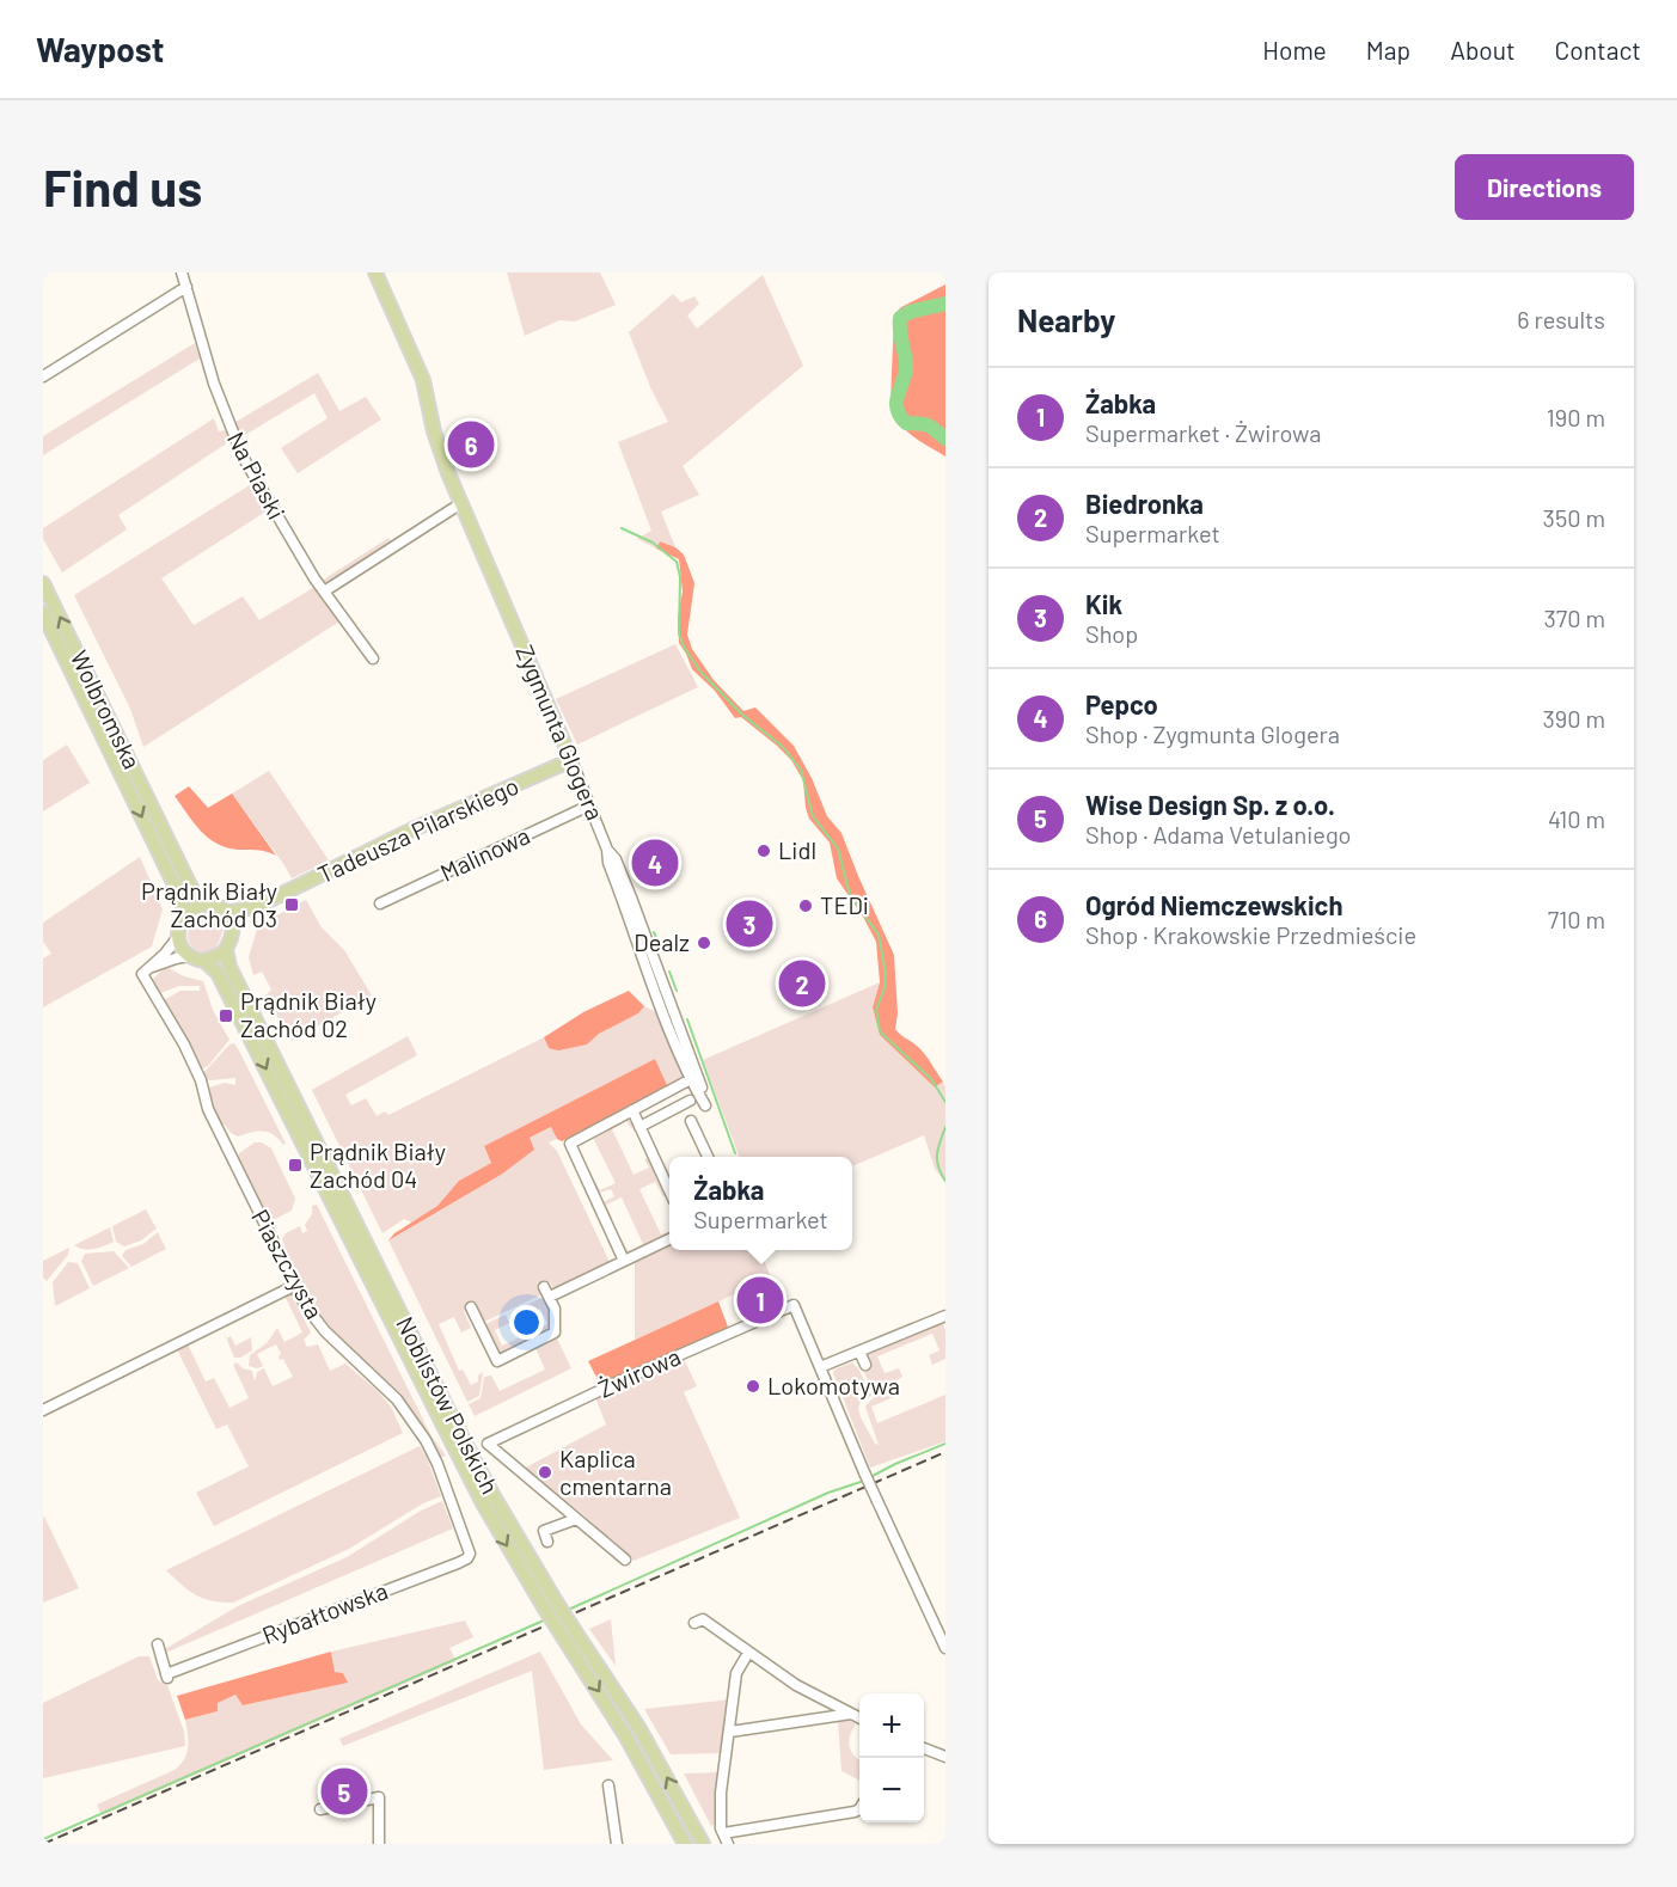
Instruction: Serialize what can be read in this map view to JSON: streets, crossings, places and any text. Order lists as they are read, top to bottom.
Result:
{
  "streets": {
    "main road": [
      "Wolbromska",
      "Zygmunta Glogera",
      "Tadeusza Pilarskiego",
      "Noblistów Polskich"
    ],
    "street": [
      "Na Piaski",
      "Malinowa",
      "Piaszczysta",
      "Żwirowa",
      "Rybałtowska"
    ]
  },
  "crossings": [
    ["Zygmunta Glogera", "Tadeusza Pilarskiego"],
    ["Zygmunta Glogera", "Malinowa"],
    ["Tadeusza Pilarskiego", "Noblistów Polskich"],
    ["Piaszczysta", "Rybałtowska"]
  ],
  "places": {
    "other": [
      "Lidl",
      "TEDi",
      "Dealz",
      "Lokomotywa",
      "Kaplica cmentarna"
    ],
    "transit": ["Prądnik Biały Zachód 03", "Prądnik Biały Zachód 02", "Prądnik Biały Zachód 04"]
  },
  "page": {
    "header": "Waypost",
    "nav": [
      "Home",
      "Map",
      "About",
      "Contact"
    ],
    "buttons": "Directions",
    "title": "Find us",
    "heading": ["Nearby", "6 results"],
    "list": [
      {
        "mark": "1",
        "name": "Żabka",
        "note": "Supermarket · Żwirowa",
        "value": "190 m"
      },
      {
        "mark": "2",
        "name": "Biedronka",
        "note": "Supermarket",
        "value": "350 m"
      },
      {
        "mark": "3",
        "name": "Kik",
        "note": "Shop",
        "value": "370 m"
      },
      {
        "mark": "4",
        "name": "Pepco",
        "note": "Shop · Zygmunta Glogera",
        "value": "390 m"
      },
      {
        "mark": "5",
        "name": "Wise Design Sp. z o.o.",
        "note": "Shop · Adama Vetulaniego",
        "value": "410 m"
      },
      {
        "mark": "6",
        "name": "Ogród Niemczewskich",
        "note": "Shop · Krakowskie Przedmieście",
        "value": "710 m"
      }
    ],
    "pins": [
      "6",
      "4",
      "3",
      "2",
      "1",
      "5"
    ],
    "popup": ["Żabka", "Supermarket"],
    "map_buttons": ["+", "−"]
  }
}
